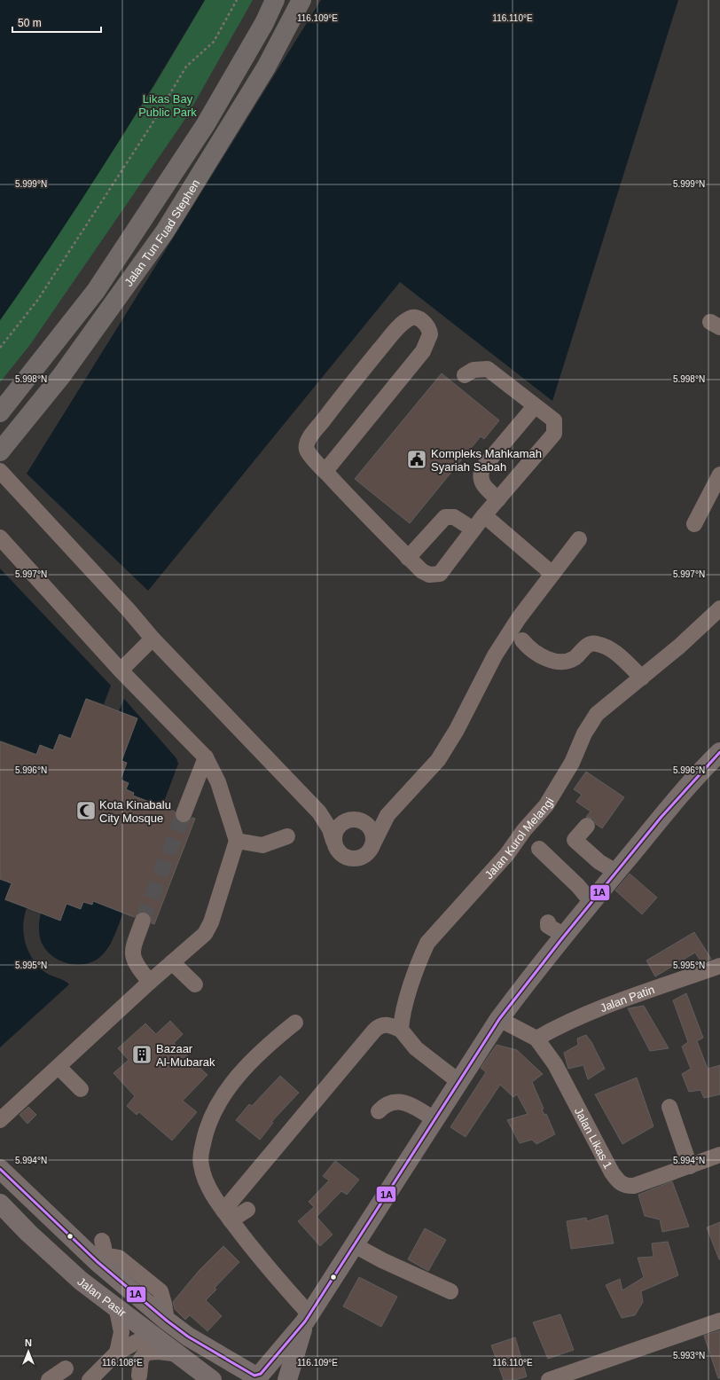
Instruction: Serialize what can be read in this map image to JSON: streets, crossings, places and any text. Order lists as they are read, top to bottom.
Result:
{
  "streets": {
    "highway": ["Jalan Tun Fuad Stephen"],
    "main road": ["Jalan Pasir"],
    "street": ["Jalan Kurol Melangi", "Jalan Patin", "Jalan Likas 1"]
  },
  "crossings": [
    ["Jalan Patin", "Jalan Likas 1"]
  ],
  "parks": ["Likas Bay Public Park"],
  "places": {
    "public building": ["Kompleks Mahkamah Syariah Sabah"],
    "mosque": ["Kota Kinabalu City Mosque"],
    "building": ["Bazaar Al-Mubarak"]
  },
  "lines": ["transit line 1A"],
  "scale_bar": "50 m",
  "north": "top",
  "coordinates": [
    "116.109°E",
    "116.110°E",
    "5.999°N",
    "5.998°N",
    "5.997°N",
    "5.996°N",
    "5.995°N",
    "5.994°N",
    "5.993°N",
    "116.108°E"
  ]
}
